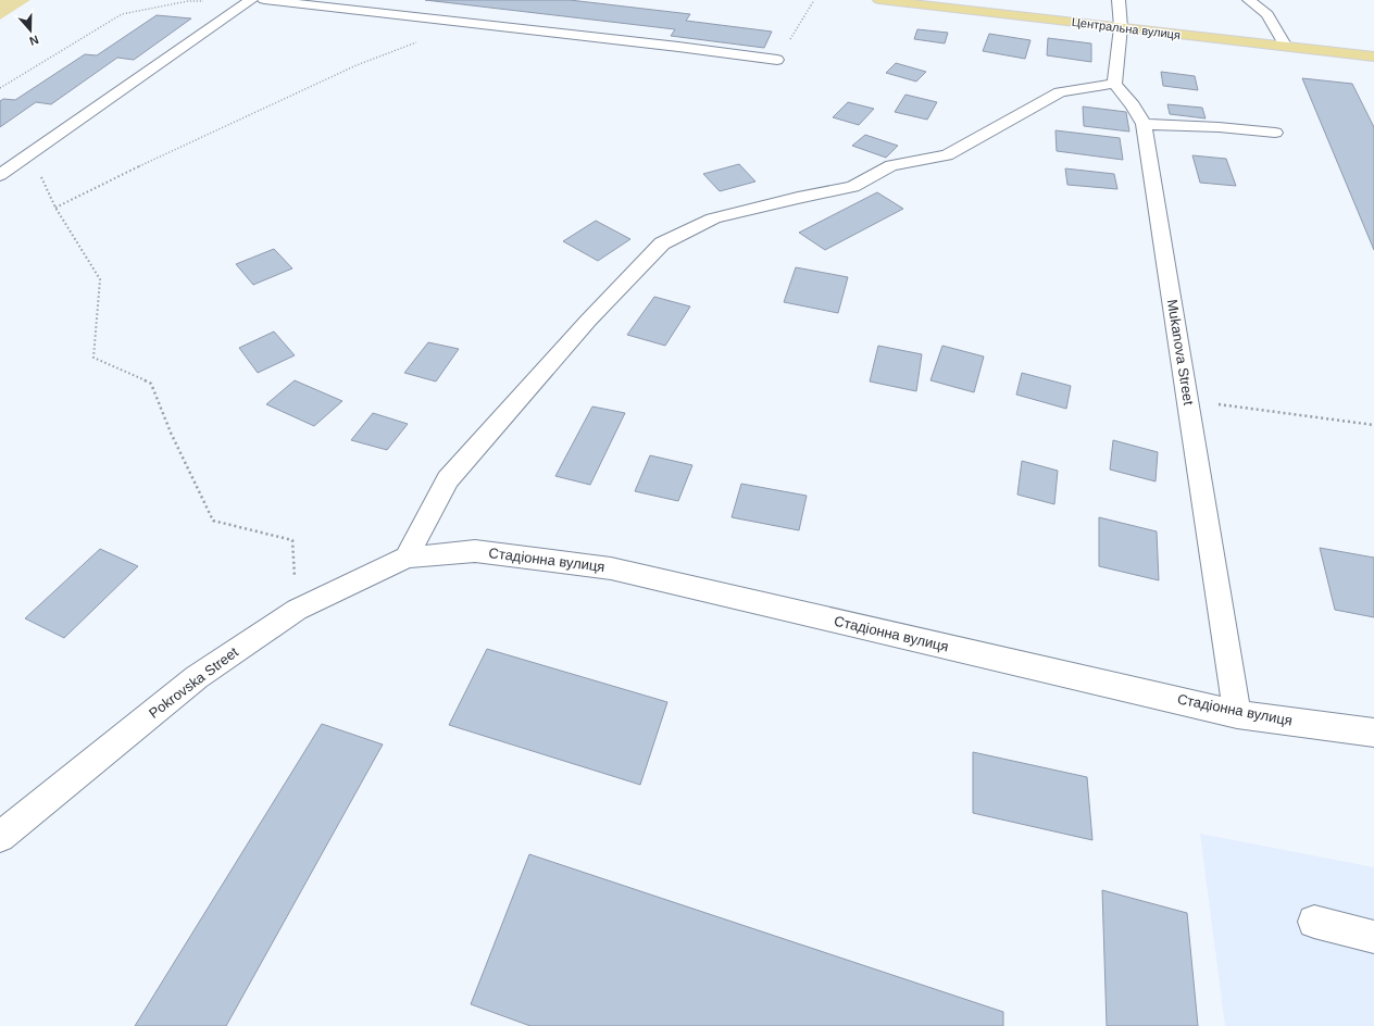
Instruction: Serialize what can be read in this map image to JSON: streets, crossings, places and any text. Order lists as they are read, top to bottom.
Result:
{
  "streets": {
    "main road": ["Центральна вулиця"],
    "street": ["Mukanova Street", "Стадіонна вулиця", "Pokrovska Street"]
  },
  "crossings": [
    ["Mukanova Street", "Стадіонна вулиця"],
    ["Стадіонна вулиця", "Pokrovska Street"]
  ],
  "north": "bottom"
}
